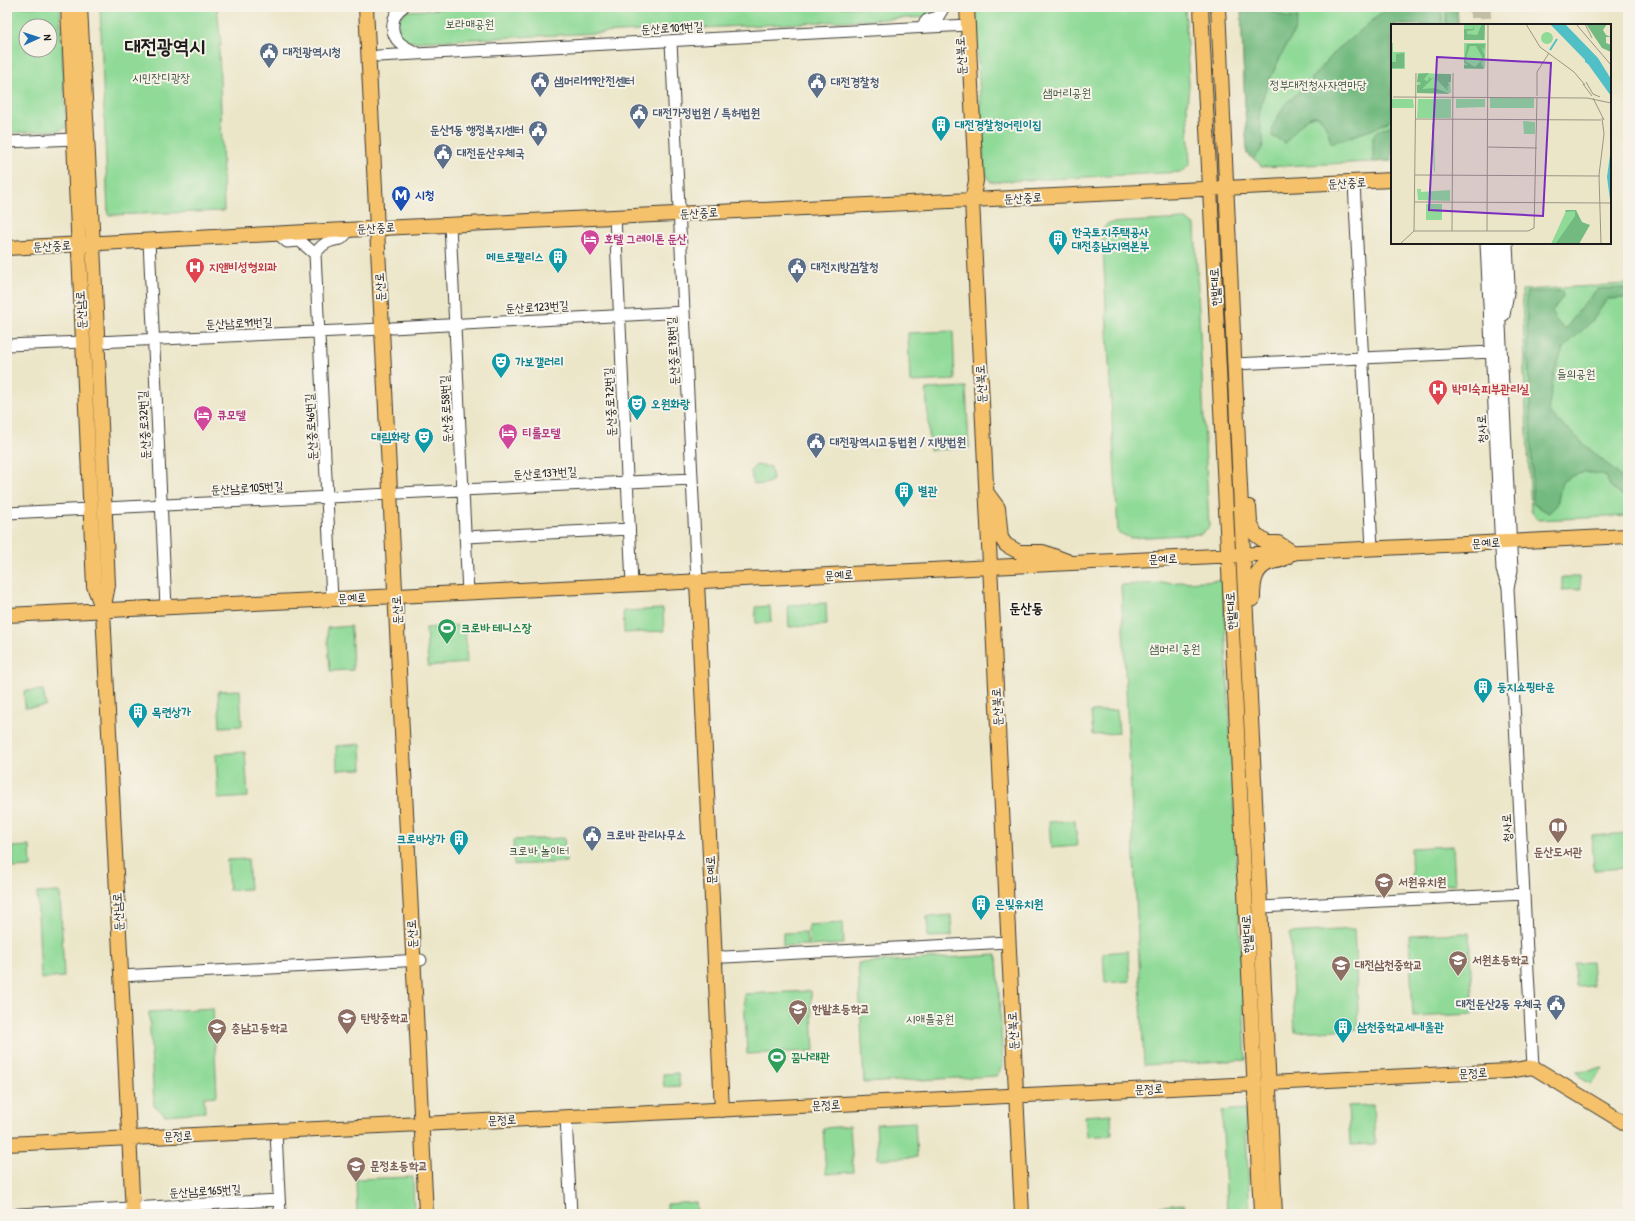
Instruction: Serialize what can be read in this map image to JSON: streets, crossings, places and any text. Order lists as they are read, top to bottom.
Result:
{
  "streets": {
    "main road": [
      "둔산북로",
      "둔산중로",
      "둔산로",
      "한밭대로",
      "둔산남로",
      "문예로",
      "문정로"
    ],
    "street": [
      "둔산로101번길",
      "둔산로123번길",
      "둔산남로91번길",
      "둔산중로78번길",
      "둔산중로72번길",
      "둔산중로58번길",
      "둔산중로32번길",
      "둔산중로46번길",
      "청사로",
      "둔산로137번길",
      "둔산남로105번길",
      "둔산남로165번길"
    ]
  },
  "crossings": [
    ["둔산로101번길", "둔산북로"],
    ["둔산로101번길", "둔산로"],
    ["둔산로101번길", "둔산중로78번길"],
    ["둔산북로", "둔산중로"],
    ["둔산북로", "문예로"],
    ["둔산북로", "문정로"],
    ["둔산중로", "둔산로"],
    ["둔산중로", "한밭대로"],
    ["둔산중로", "둔산남로"],
    ["둔산중로", "둔산중로78번길"],
    ["둔산중로", "둔산중로72번길"],
    ["둔산중로", "둔산중로58번길"],
    ["둔산중로", "둔산중로32번길"],
    ["둔산로", "둔산로123번길"],
    ["둔산로", "둔산남로91번길"],
    ["둔산로", "둔산로137번길"],
    ["둔산로", "둔산남로105번길"],
    ["둔산로", "문예로"],
    ["둔산로", "문정로"],
    ["한밭대로", "문예로"],
    ["한밭대로", "문정로"],
    ["둔산로123번길", "둔산남로91번길"],
    ["둔산로123번길", "둔산중로78번길"],
    ["둔산로123번길", "둔산중로72번길"],
    ["둔산로123번길", "둔산중로58번길"],
    ["둔산남로", "둔산남로91번길"],
    ["둔산남로", "둔산남로105번길"],
    ["둔산남로", "문예로"],
    ["둔산남로", "문정로"],
    ["둔산남로", "둔산남로165번길"],
    ["둔산남로91번길", "둔산중로32번길"],
    ["둔산남로91번길", "둔산중로46번길"],
    ["둔산중로78번길", "둔산로137번길"],
    ["둔산중로78번길", "문예로"],
    ["둔산중로72번길", "둔산로137번길"],
    ["둔산중로72번길", "문예로"],
    ["둔산중로58번길", "둔산로137번길"],
    ["둔산중로58번길", "문예로"],
    ["둔산중로32번길", "둔산남로105번길"],
    ["둔산중로32번길", "문예로"],
    ["둔산중로46번길", "둔산남로105번길"],
    ["둔산중로46번길", "문예로"],
    ["청사로", "문예로"],
    ["청사로", "문정로"],
    ["둔산로137번길", "둔산남로105번길"],
    ["문예로", "문정로"]
  ],
  "districts": ["대전광역시", "둔산동"],
  "parks": [
    "보라매공원",
    "시민잔디광장",
    "정부대전청사자연마당",
    "샘머리공원",
    "들의공원",
    "샘머리 공원",
    "크로바 놀이터",
    "시애틀공원"
  ],
  "places": {
    "public building": [
      "대전광역시청",
      "샘머리119안전센터",
      "대전경찰청",
      "대전가정법원 / 특허법원",
      "둔산1동 행정복지센터",
      "대전둔산우체국",
      "대전지방검찰청",
      "대전광역시고등법원 / 지방법원",
      "크로바 관리사무소",
      "대전둔산2동 우체국"
    ],
    "building": [
      "대전경찰청어린이집",
      "한국토지주택공사 대전충남지역본부",
      "메트로팰리스",
      "별관",
      "둥지쇼핑타운",
      "목련상가",
      "크로바상가",
      "은빛유치원",
      "삼천중학교세내울관"
    ],
    "metro station": ["시청"],
    "hotel": ["호텔 그레이톤 둔산", "큐모텔", "티롤모텔"],
    "hospital": ["지앤비성형외과", "박미숙피부관리실"],
    "theatre": ["가보갤러리", "오원화랑", "대림화랑"],
    "sports": ["크로바 테니스장", "꿈나래관"],
    "library": ["둔산도서관"],
    "school or university": [
      "서원유치원",
      "서원초등학교",
      "대전삼천중학교",
      "한밭초등학교",
      "탄방중학교",
      "충남고등학교",
      "문정초등학교"
    ]
  },
  "north": "right"
}
